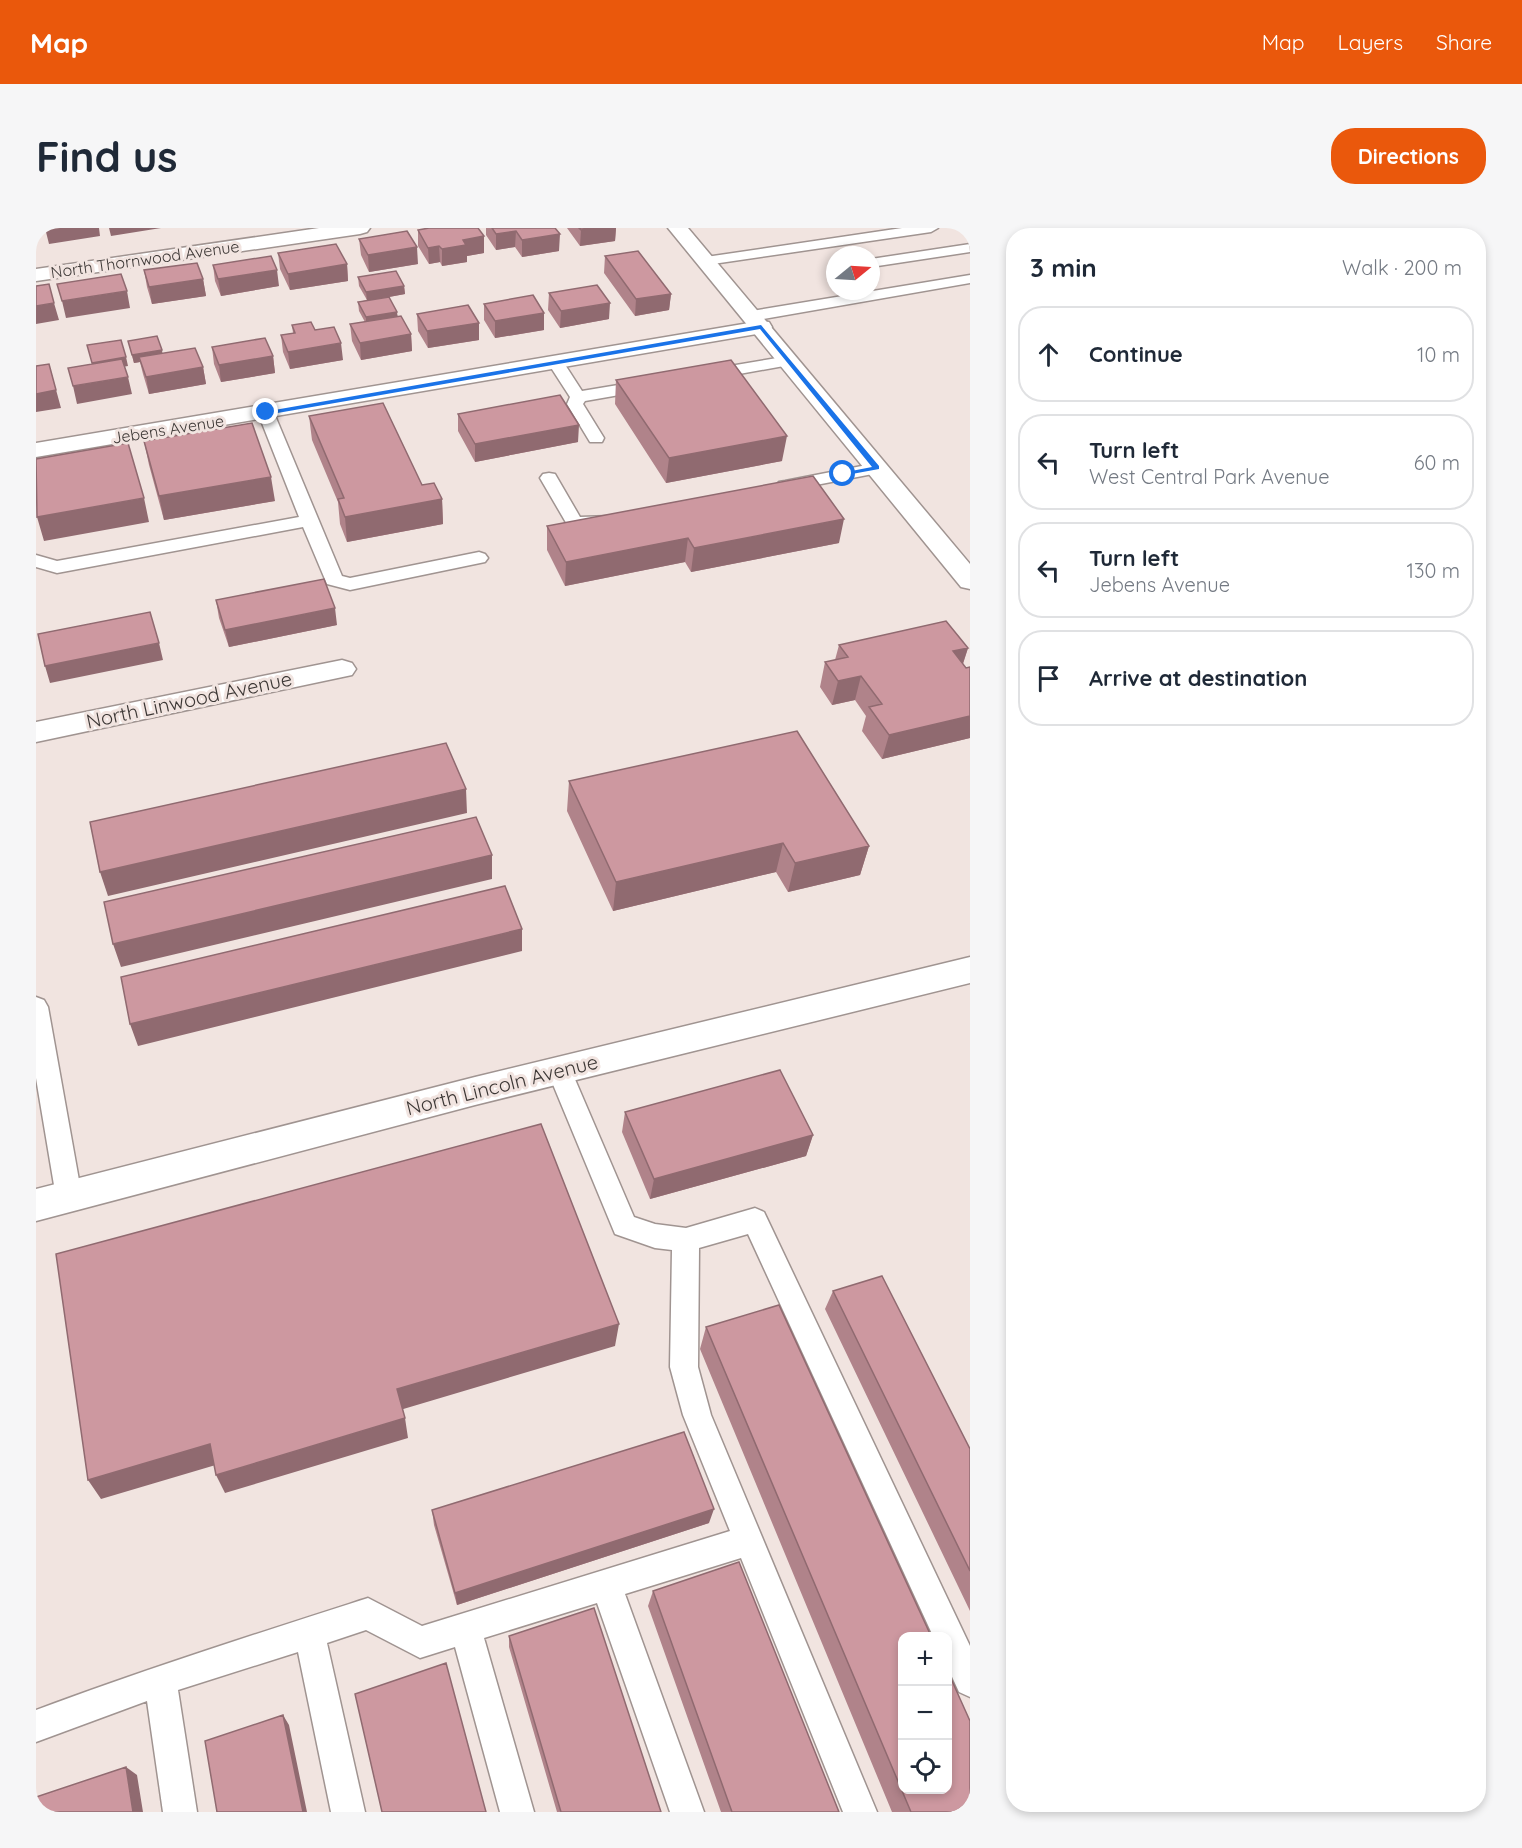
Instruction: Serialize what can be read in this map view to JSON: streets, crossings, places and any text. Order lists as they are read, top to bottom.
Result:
{
  "streets": {
    "street": [
      "North Thornwood Avenue",
      "Jebens Avenue",
      "North Linwood Avenue",
      "North Lincoln Avenue"
    ]
  },
  "north": "right",
  "page": {
    "header": "Map",
    "nav": ["Map", "Layers", "Share"],
    "buttons": "Directions",
    "title": "Find us",
    "heading": ["3 min", "Walk · 200 m"],
    "list": [
      ["Continue", "10 m"],
      ["Turn left", "West Central Park Avenue", "60 m"],
      ["Turn left", "Jebens Avenue", "130 m"],
      "Arrive at destination"
    ],
    "map_buttons": ["+", "−"]
  }
}
